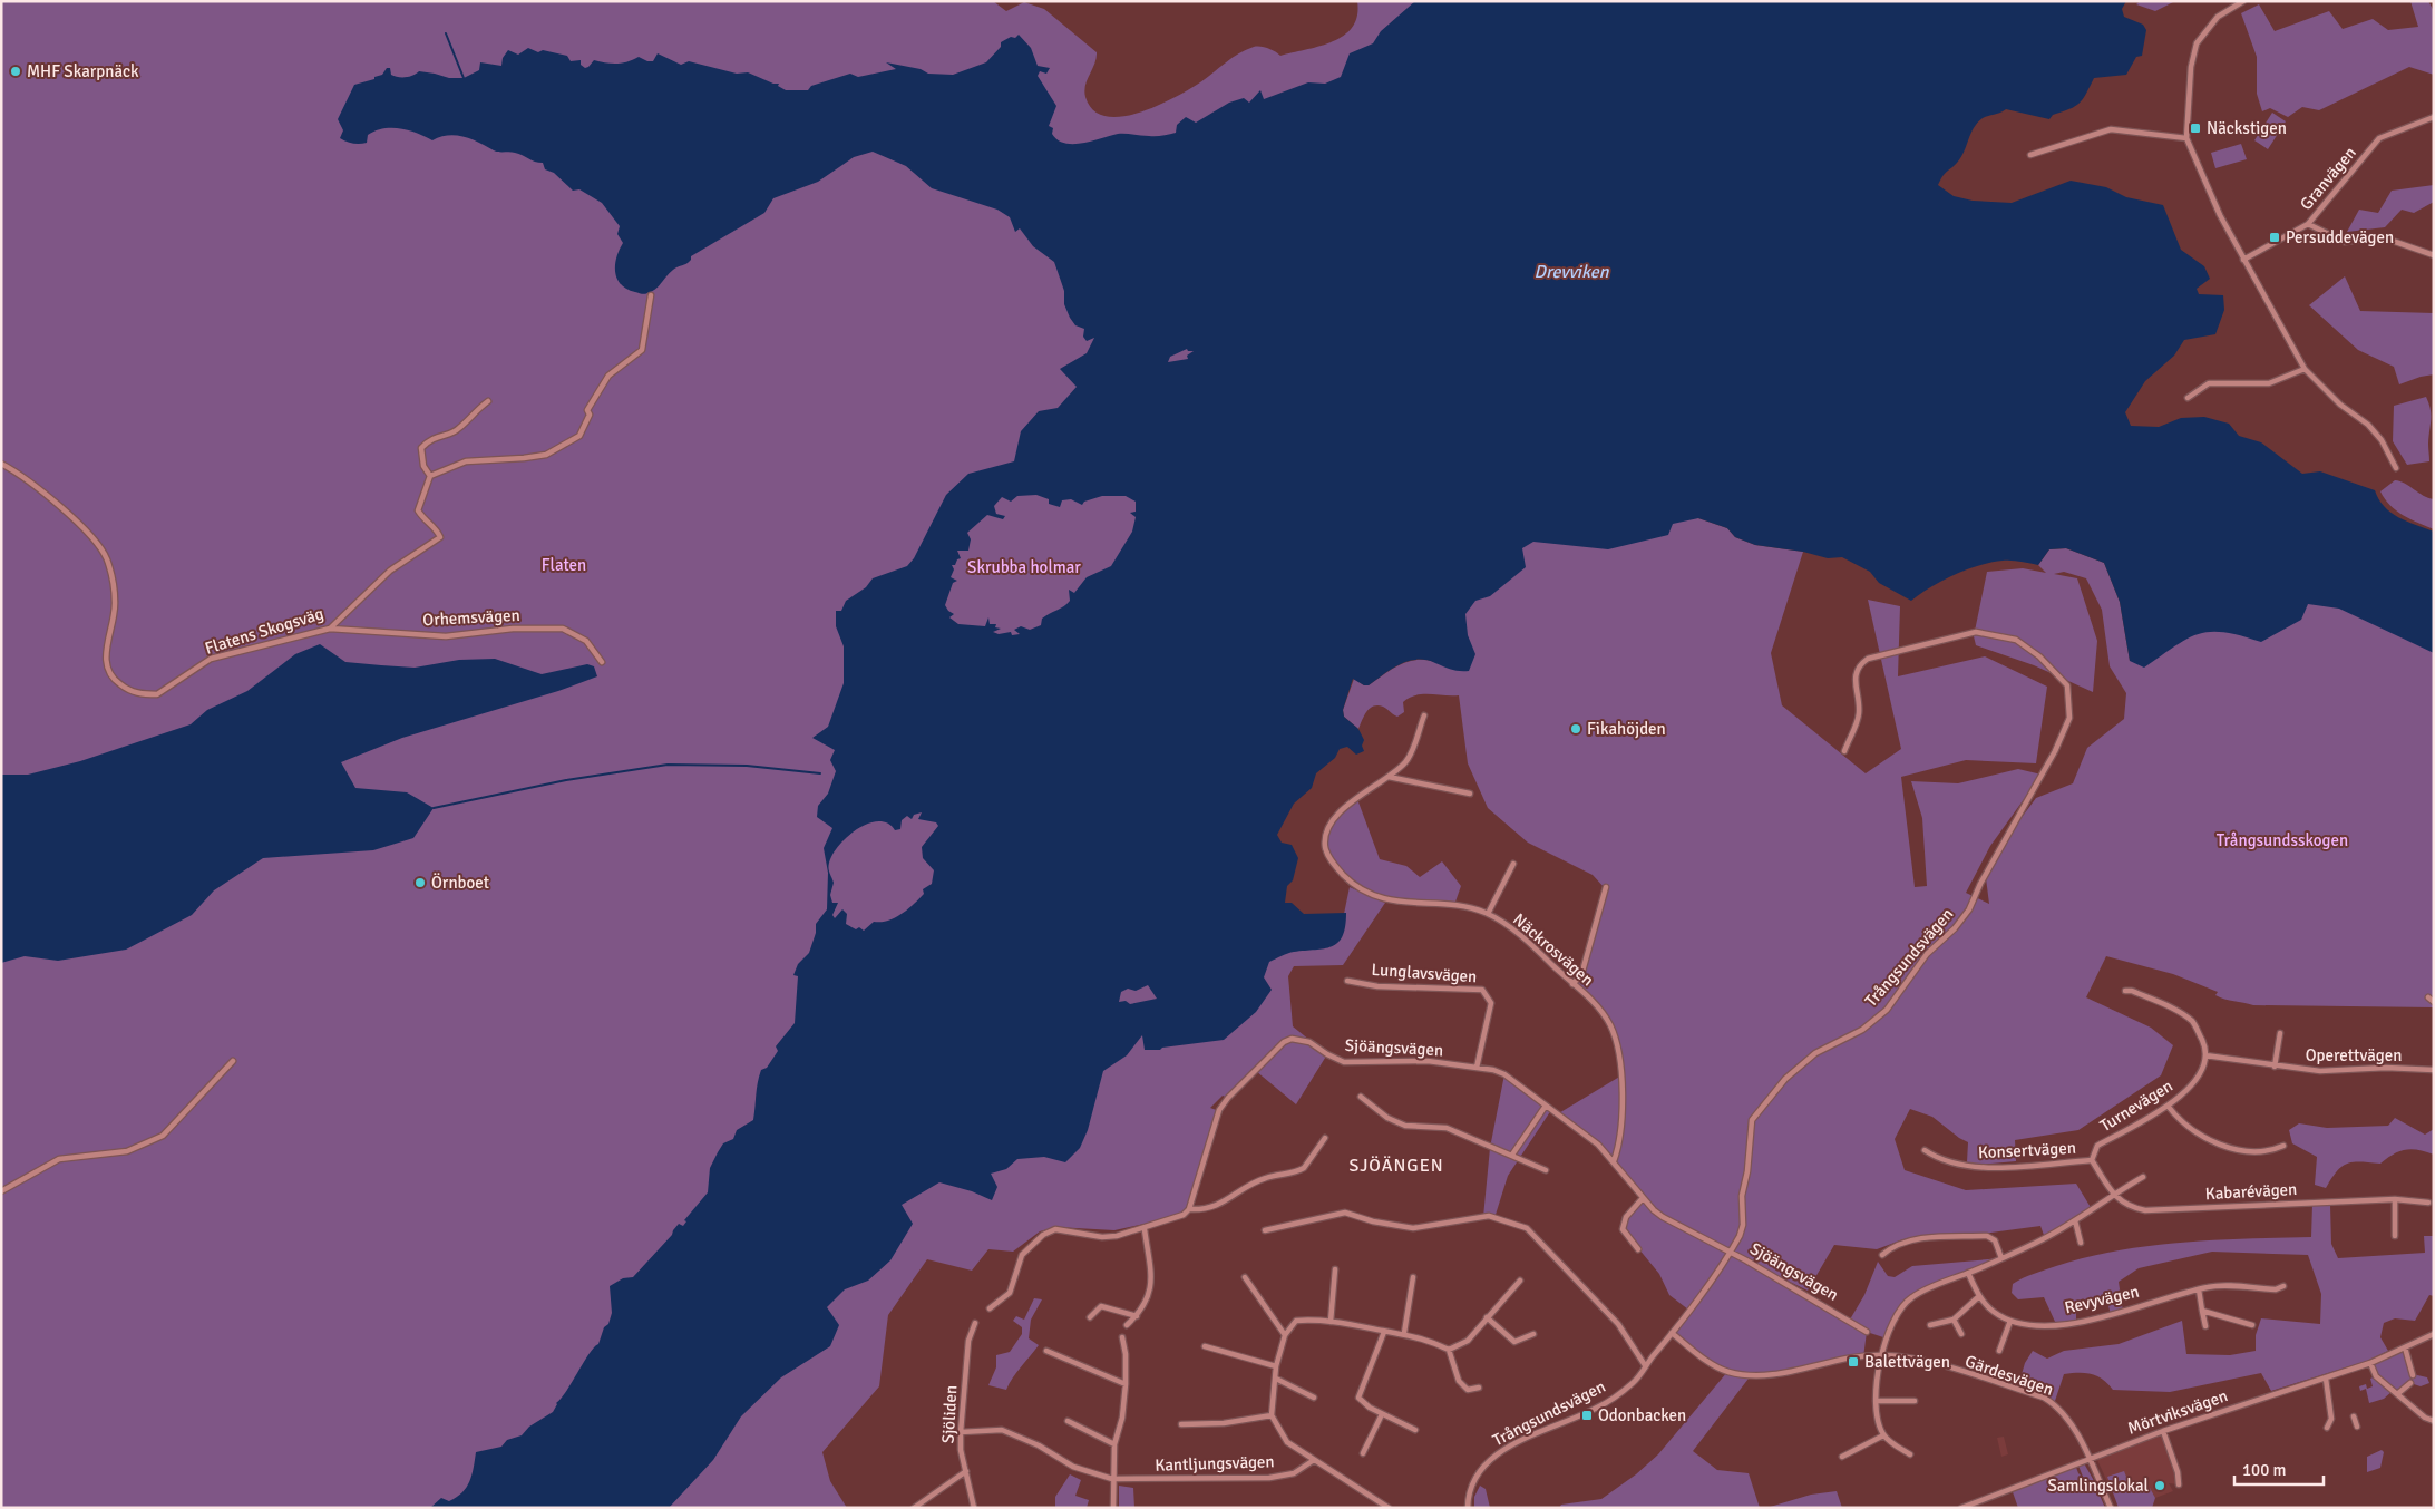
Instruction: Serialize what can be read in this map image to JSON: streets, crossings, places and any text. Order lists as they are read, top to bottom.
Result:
{
  "streets": {
    "street": [
      "Granvägen",
      "Orhemsvägen",
      "Flatens Skogsväg",
      "Näckrosvägen",
      "Trångsundsvägen",
      "Lunglavsvägen",
      "Sjöängsvägen",
      "Operettvägen",
      "Turnevägen",
      "Konsertvägen",
      "Kabarévägen",
      "Revyvägen",
      "Gärdesvägen",
      "Mörtviksvägen",
      "Sjöliden",
      "Kantljungsvägen"
    ]
  },
  "crossings": [
    ["Orhemsvägen", "Flatens Skogsväg"],
    ["Näckrosvägen", "Sjöängsvägen"],
    ["Trångsundsvägen", "Sjöängsvägen"],
    ["Trångsundsvägen", "Gärdesvägen"],
    ["Lunglavsvägen", "Sjöängsvägen"],
    ["Operettvägen", "Turnevägen"],
    ["Turnevägen", "Konsertvägen"],
    ["Konsertvägen", "Kabarévägen"],
    ["Gärdesvägen", "Mörtviksvägen"],
    ["Sjöliden", "Kantljungsvägen"]
  ],
  "districts": ["SJÖÄNGEN"],
  "water": ["Drevviken"],
  "parks": ["Flaten", "Skrubba holmar", "Trångsundsskogen"],
  "places": {
    "other": [
      "MHF Skarpnäck",
      "Fikahöjden",
      "Örnboet",
      "Samlingslokal"
    ],
    "transit": [
      "Näckstigen",
      "Persuddevägen",
      "Balettvägen",
      "Odonbacken"
    ]
  },
  "scale_bar": "100 m"
}
